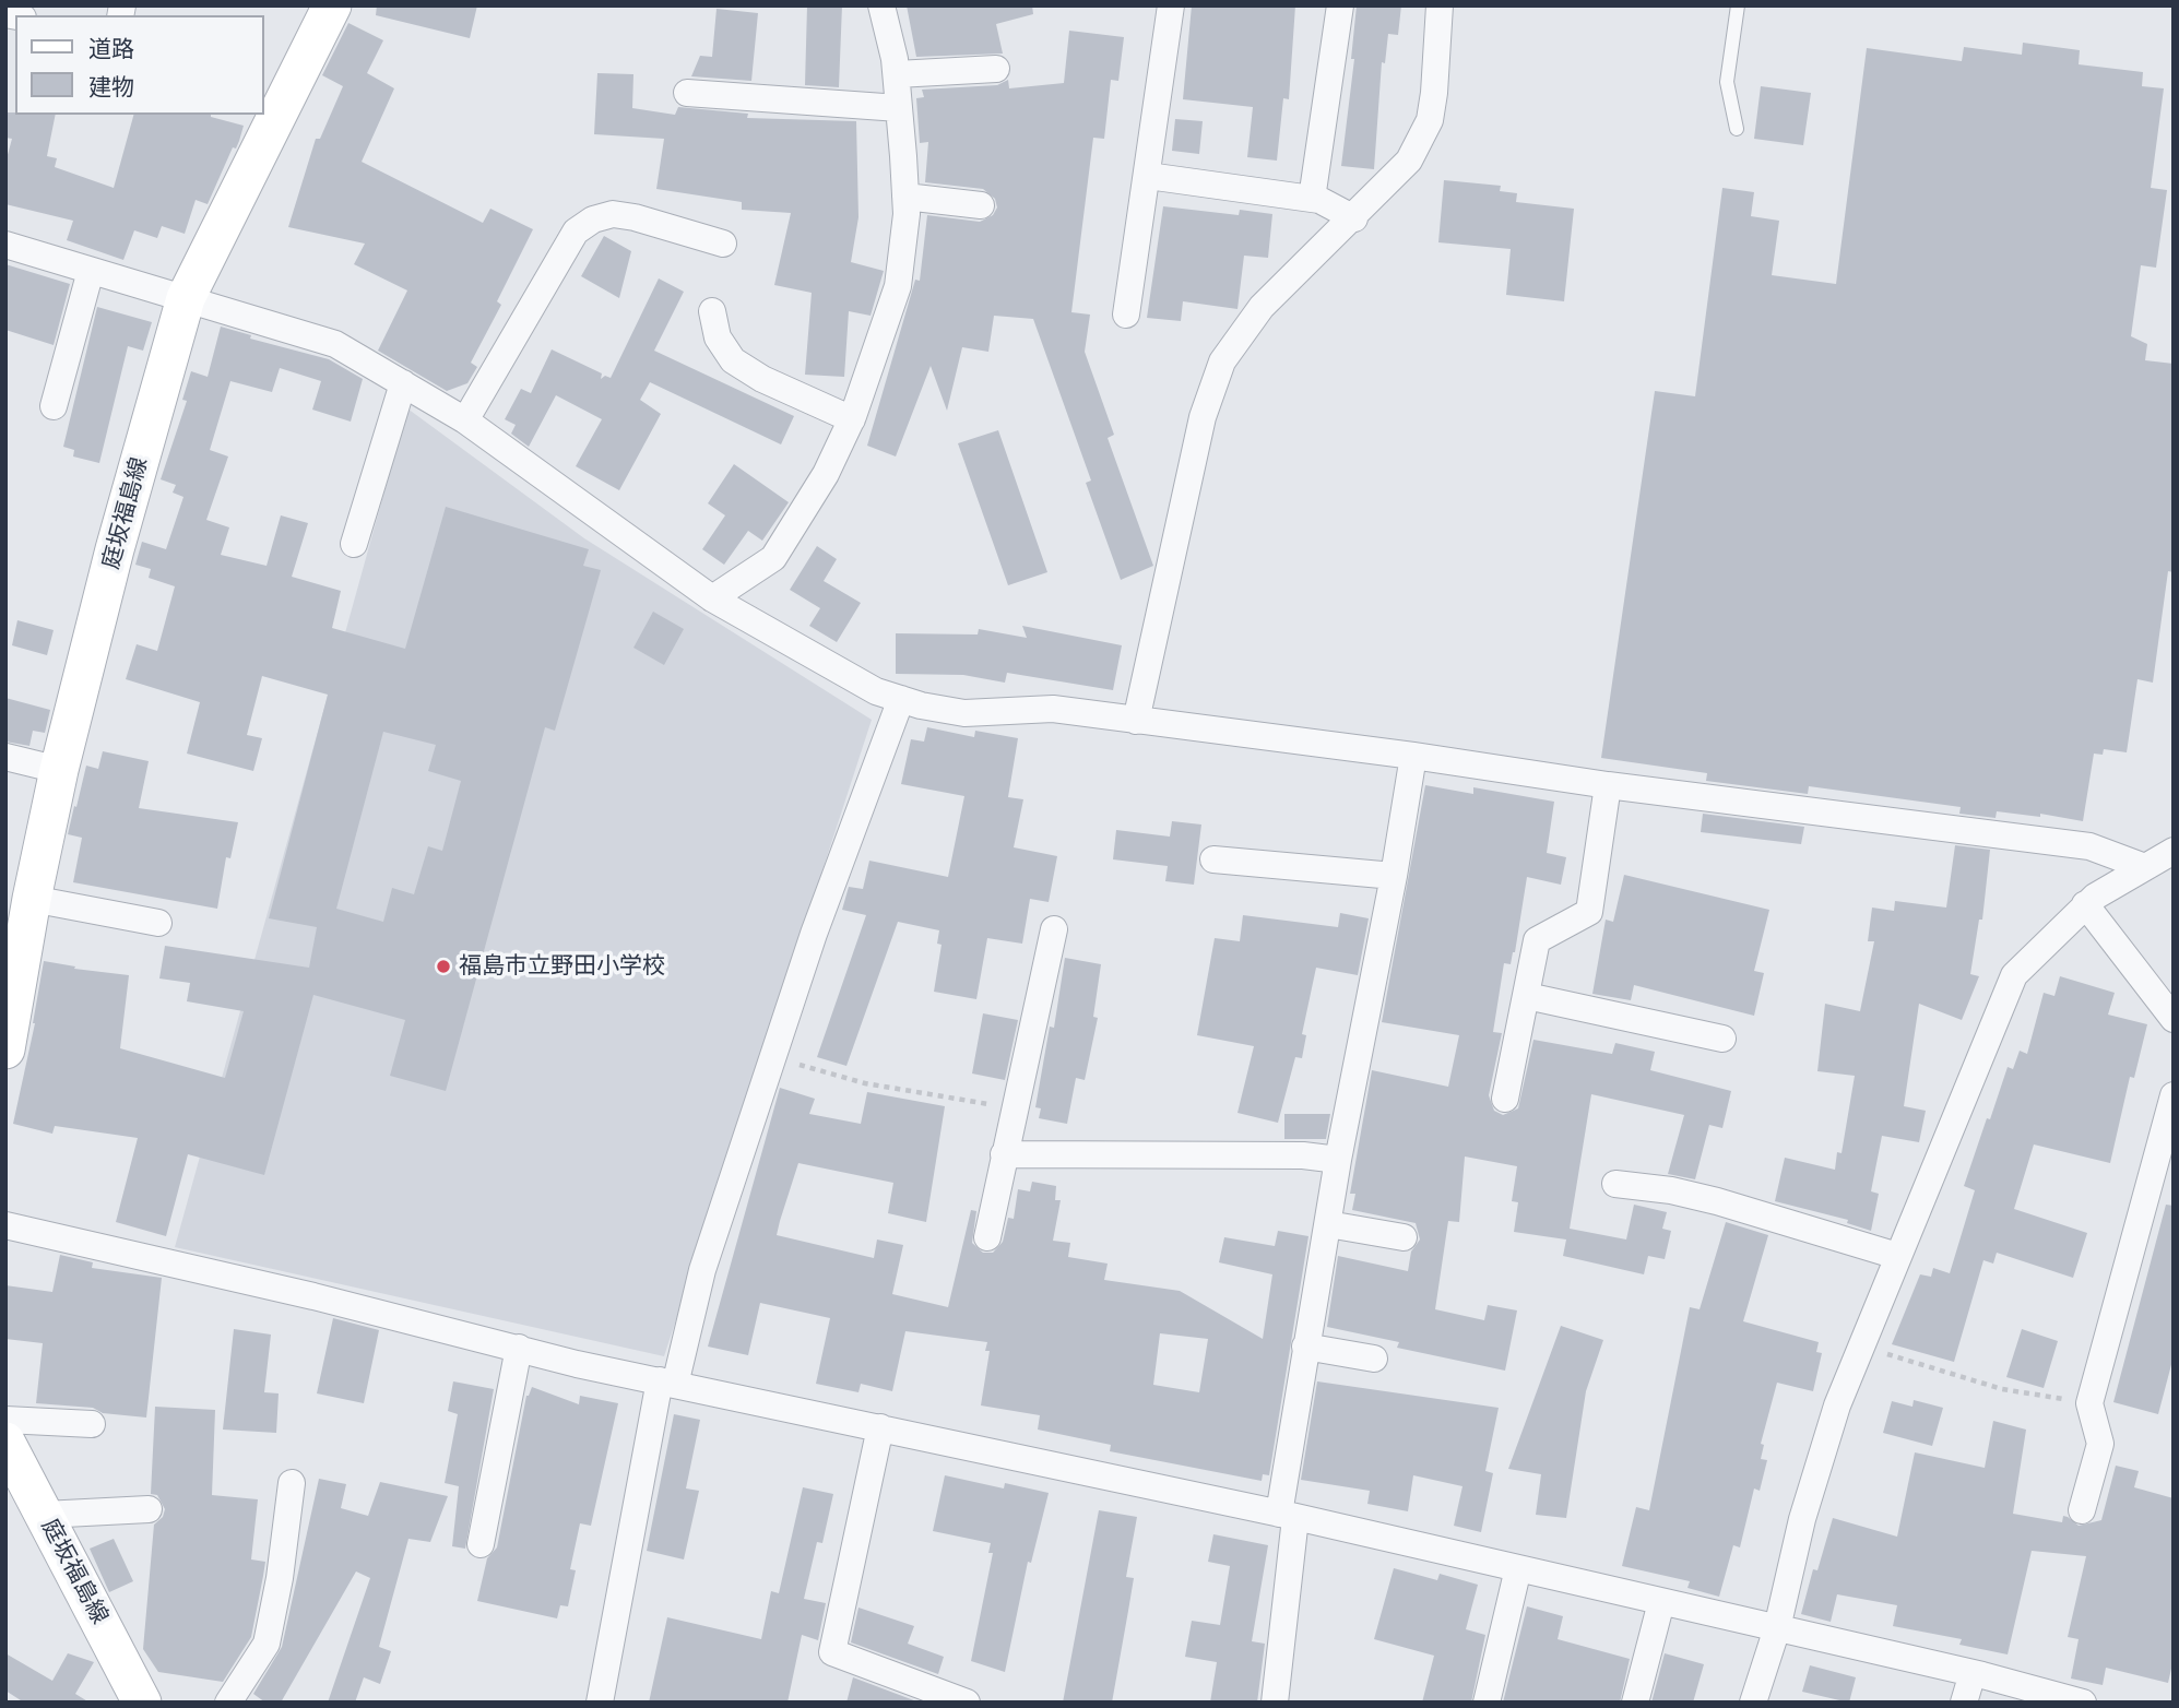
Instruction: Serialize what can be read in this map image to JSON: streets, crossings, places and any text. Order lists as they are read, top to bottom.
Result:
{
  "streets": {
    "main road": ["庭坂福島線"]
  },
  "places": ["福島市立野田小学校"],
  "legend": ["道路", "建物"]
}
